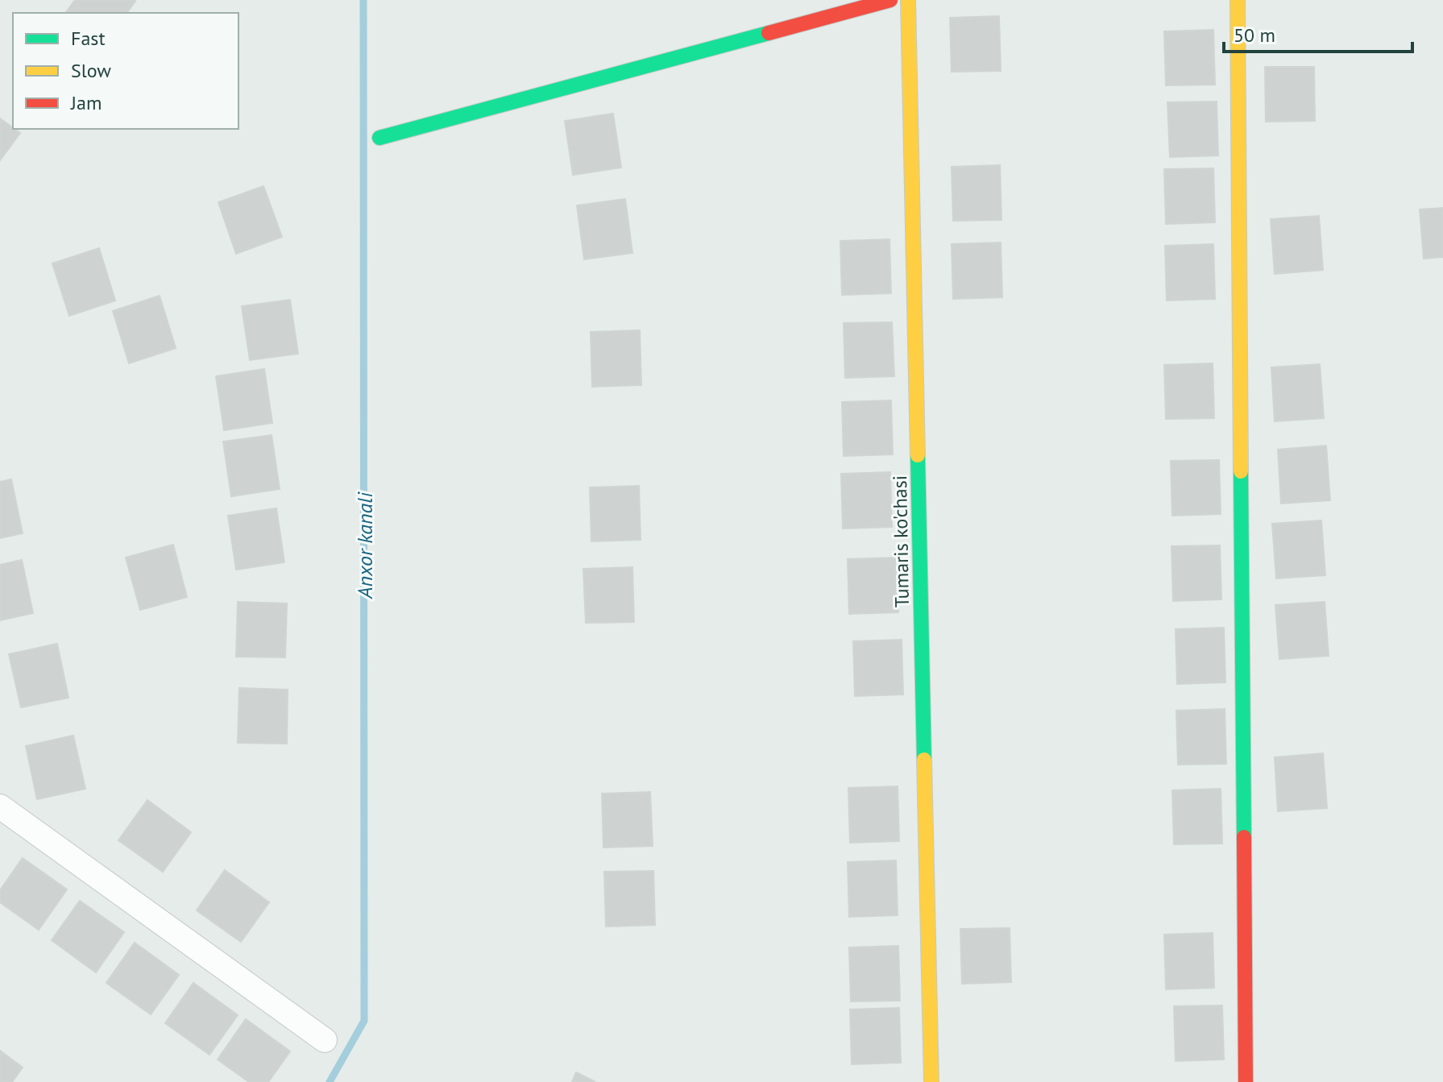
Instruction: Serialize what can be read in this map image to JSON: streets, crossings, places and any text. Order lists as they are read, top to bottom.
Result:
{
  "streets": {
    "street": ["Tumaris ko'chasi"]
  },
  "water": ["Anxor kanali"],
  "legend": ["Fast", "Slow", "Jam"],
  "scale_bar": "50 m"
}
